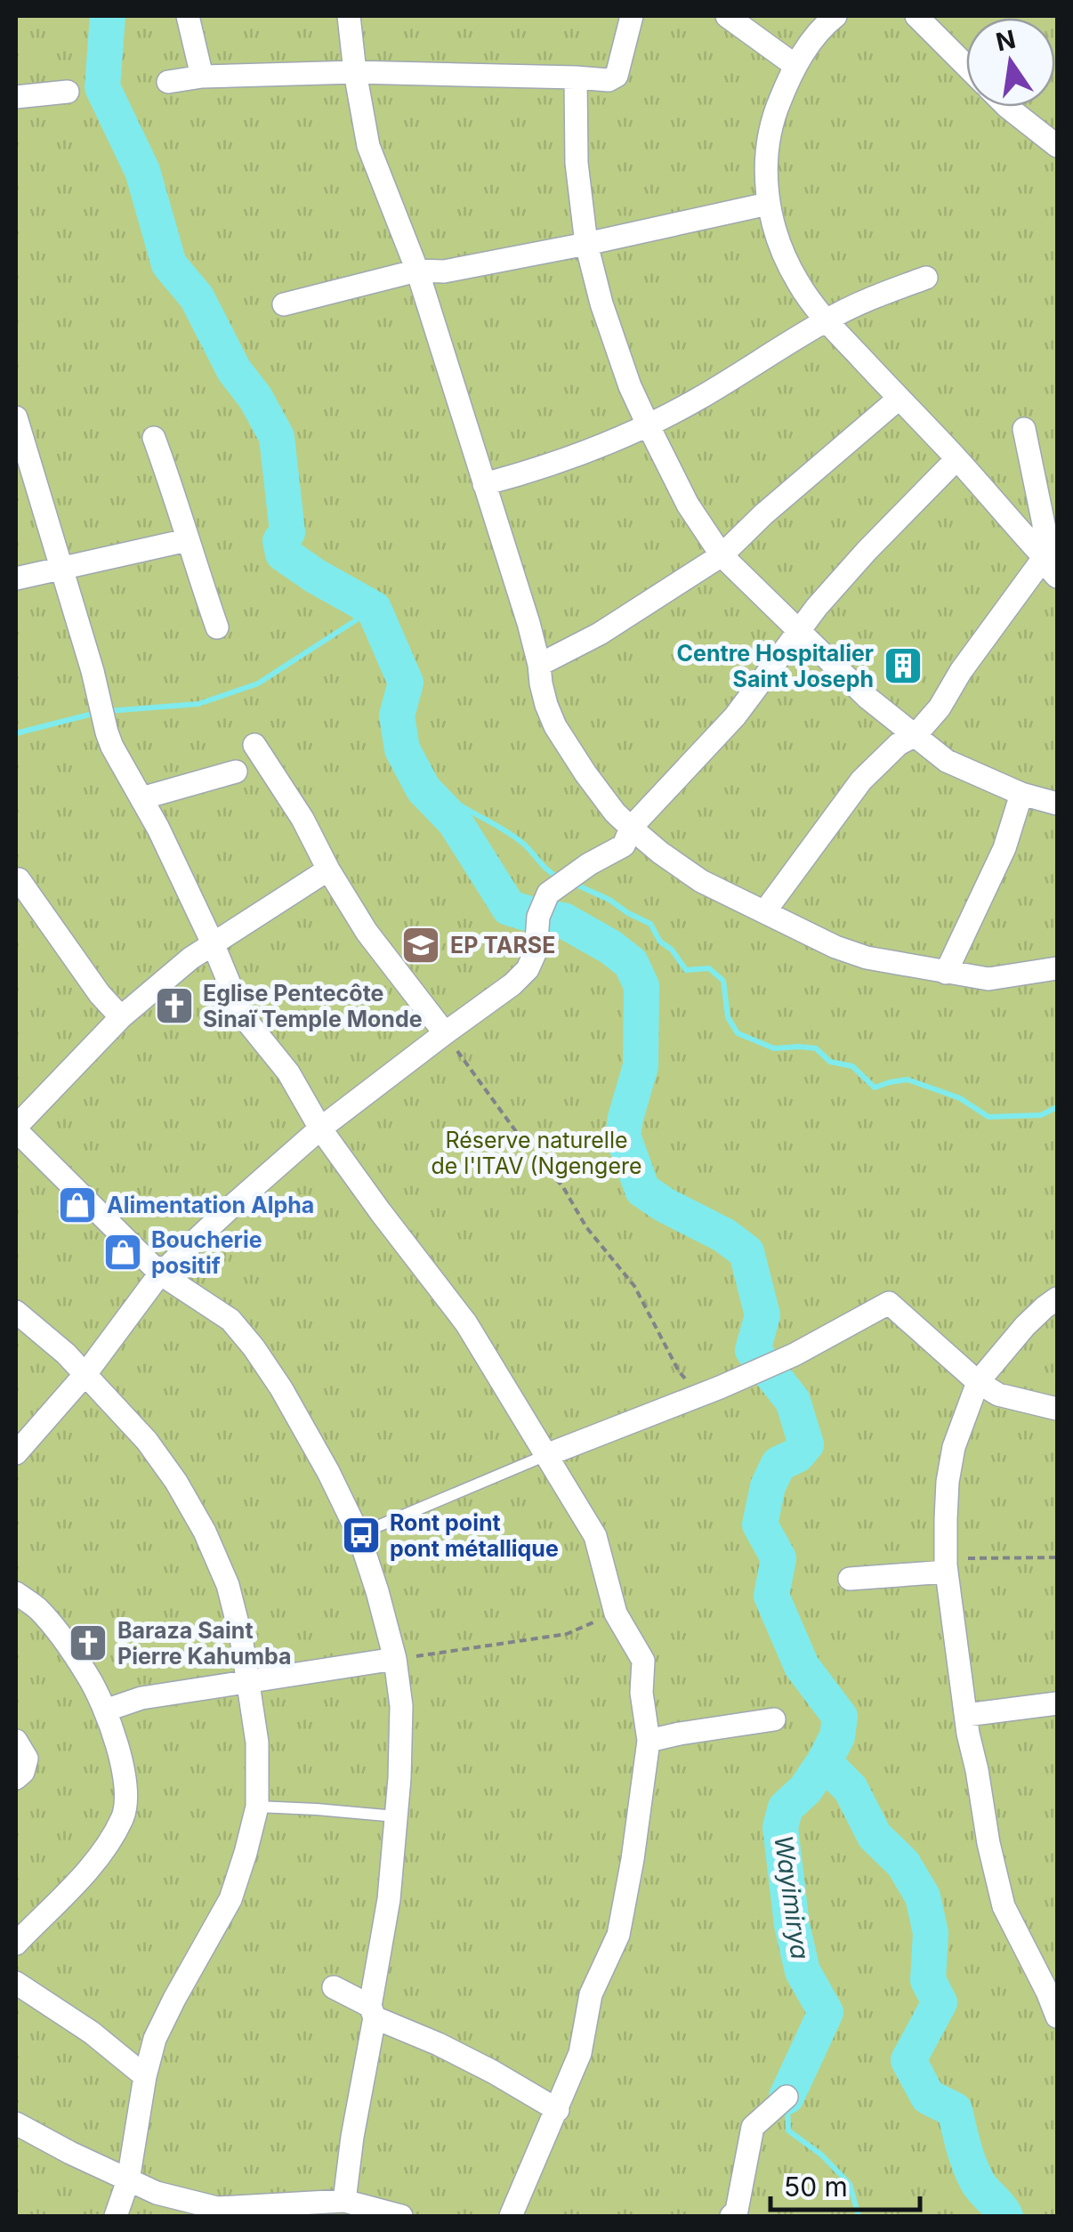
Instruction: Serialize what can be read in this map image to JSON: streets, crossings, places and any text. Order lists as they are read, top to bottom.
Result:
{
  "water": ["Wayimirya"],
  "parks": ["Réserve naturelle de l'ITAV (Ngengere"],
  "places": {
    "building": ["Centre Hospitalier Saint Joseph"],
    "school or university": ["EP TARSE"],
    "church": ["Eglise Pentecôte Sinaï Temple Monde", "Baraza Saint Pierre Kahumba"],
    "shop": ["Alimentation Alpha", "Boucherie positif"],
    "bus stop": ["Ront point pont métallique"]
  },
  "scale_bar": "50 m",
  "north": "top"
}
